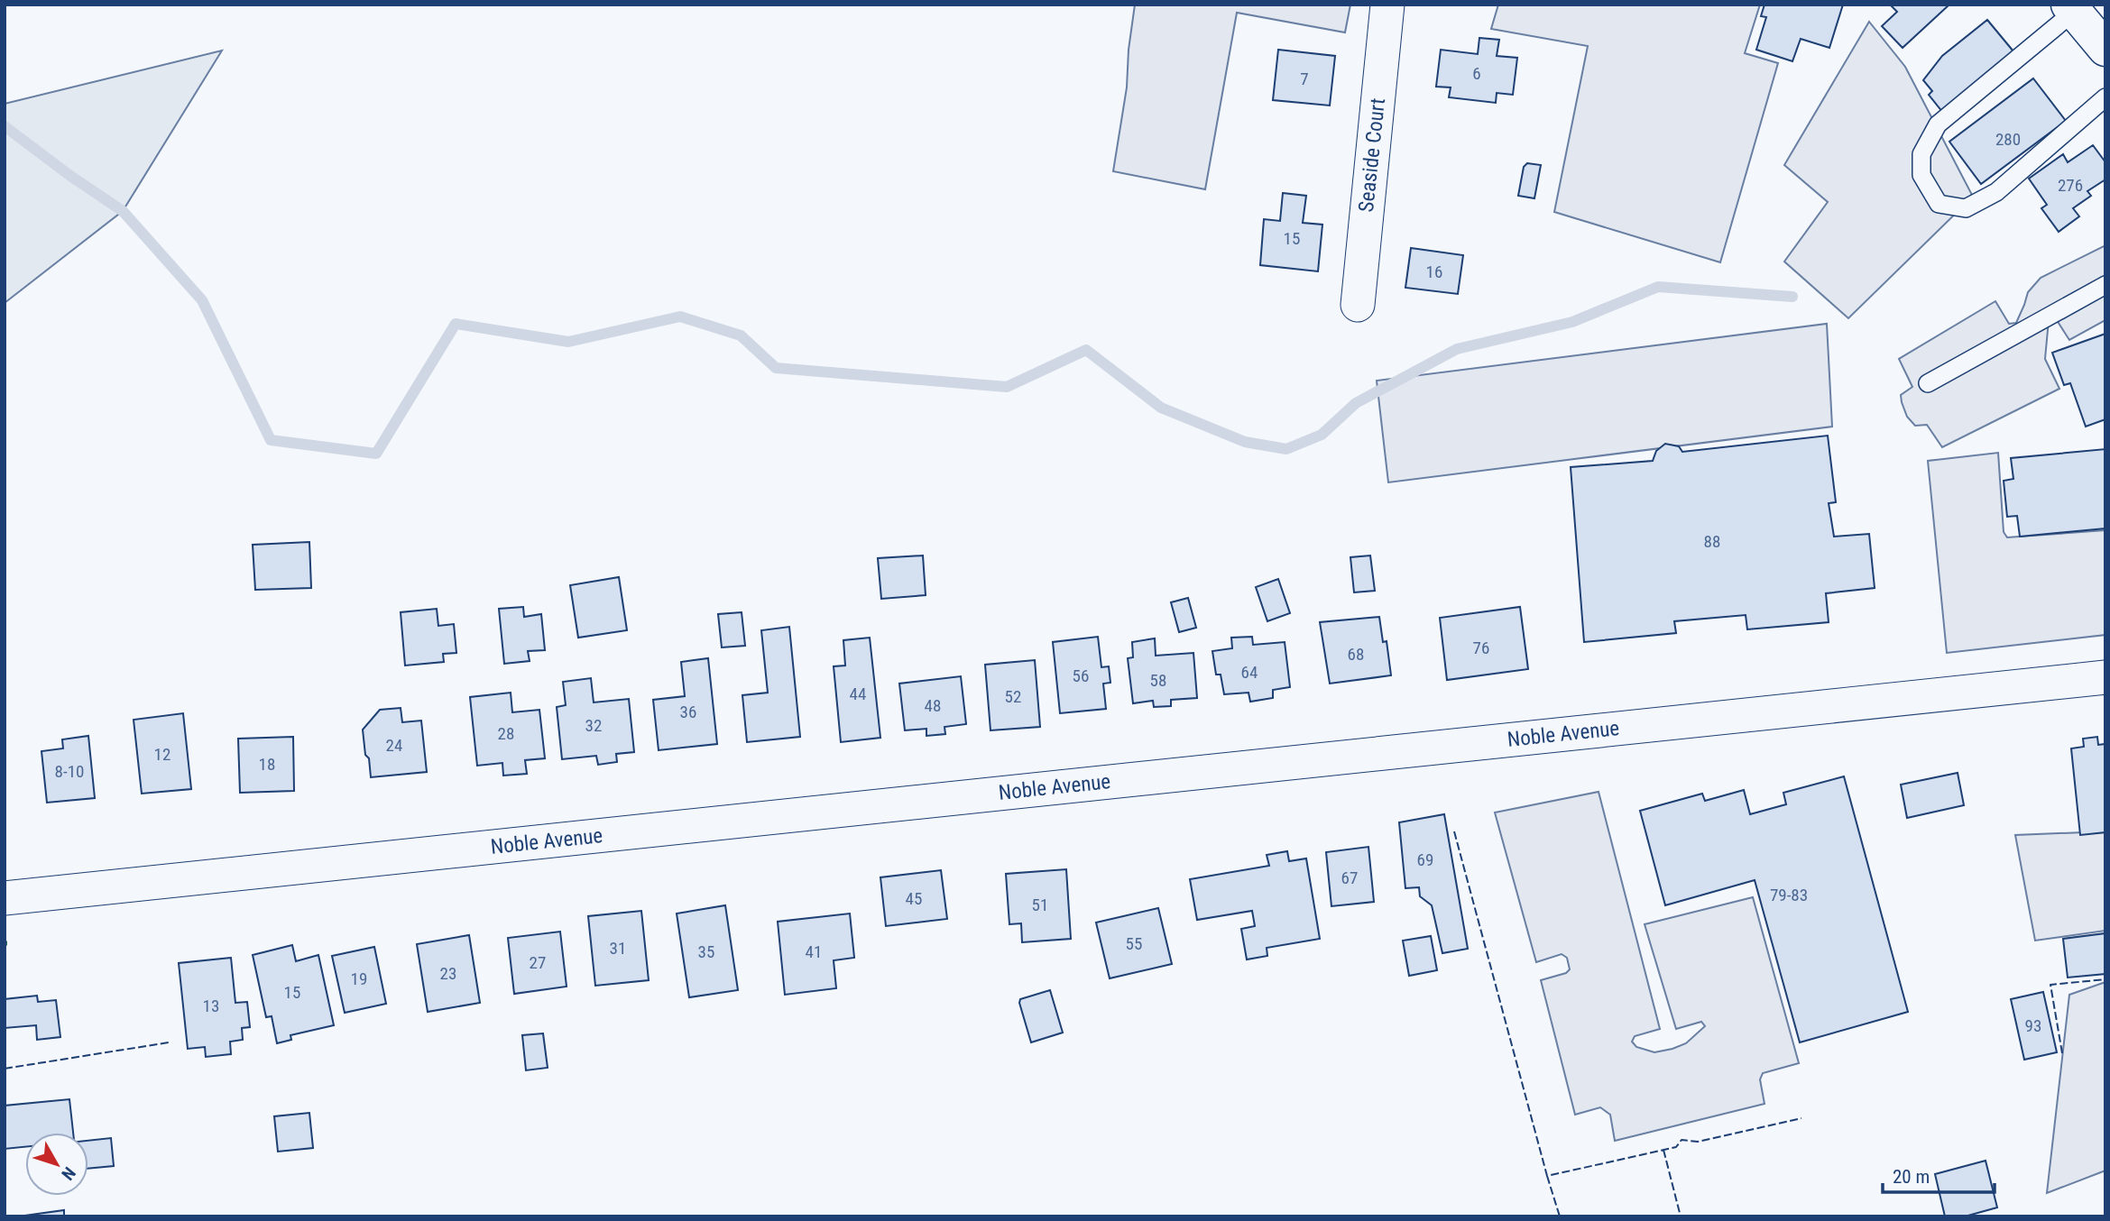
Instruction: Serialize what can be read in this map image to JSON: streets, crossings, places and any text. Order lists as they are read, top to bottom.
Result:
{
  "streets": {
    "street": ["Seaside Court", "Noble Avenue"]
  },
  "house_numbers": [
    "6",
    "7",
    "280",
    "276",
    "15",
    "16",
    "88",
    "76",
    "68",
    "64",
    "56",
    "58",
    "44",
    "52",
    "48",
    "36",
    "32",
    "28",
    "24",
    "12",
    "18",
    "8-10",
    "69",
    "67",
    "79-83",
    "45",
    "51",
    "55",
    "31",
    "35",
    "41",
    "27",
    "23",
    "19",
    "15",
    "13",
    "93"
  ],
  "scale_bar": "20 m",
  "north": "bottom right"
}
